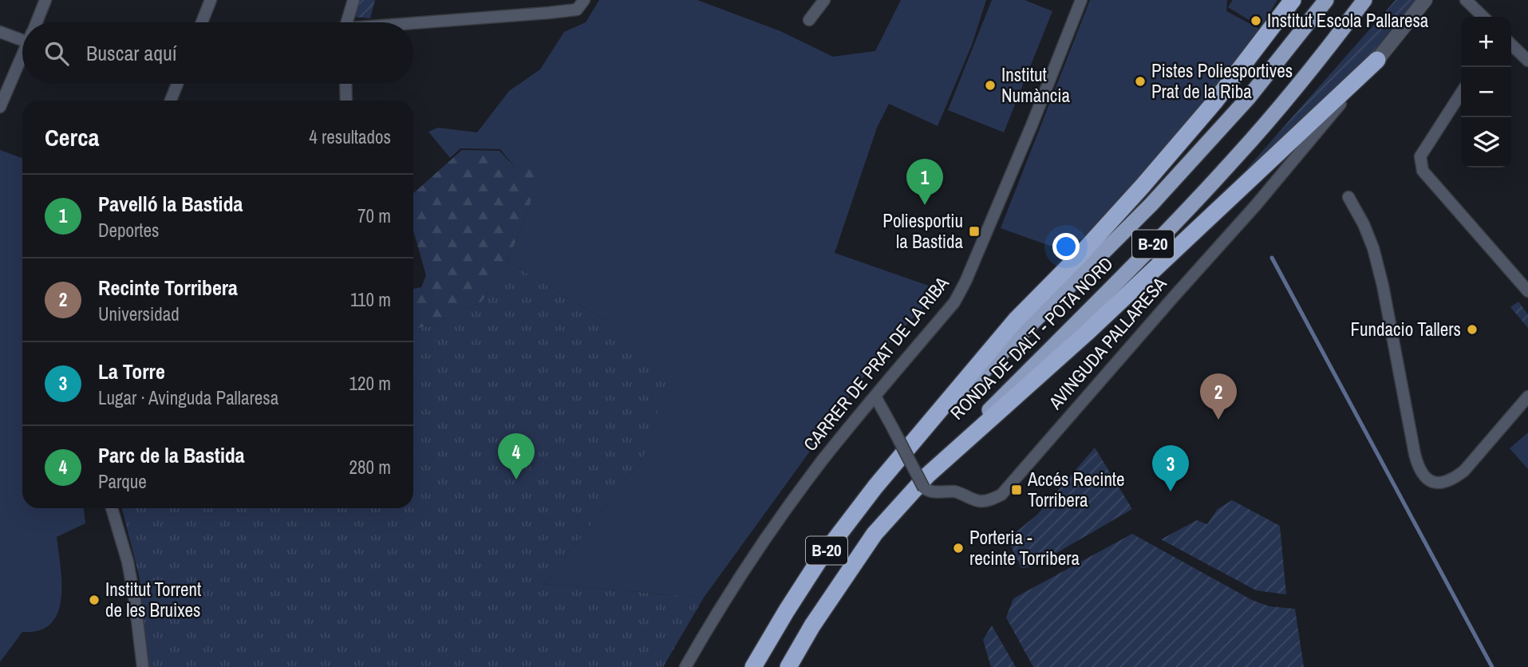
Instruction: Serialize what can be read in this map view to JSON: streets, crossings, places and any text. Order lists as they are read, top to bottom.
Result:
{
  "streets": {
    "highway": ["B-20", "RONDA DE DALT - POTA NORD"],
    "street": ["AVINGUDA PALLARESA", "CARRER DE PRAT DE LA RIBA"]
  },
  "crossings": [
    ["RONDA DE DALT - POTA NORD", "AVINGUDA PALLARESA"]
  ],
  "places": {
    "other": [
      "Institut Escola Pallaresa",
      "Pistes Poliesportives Prat de la Riba",
      "Institut Numància",
      "Fundacio Tallers",
      "Porteria - recinte Torribera",
      "Institut Torrent de les Bruixes"
    ],
    "transit": ["Poliesportiu la Bastida", "Accés Recinte Torribera"]
  },
  "page": {
    "map_buttons": ["+", "−"],
    "search": "Buscar aquí",
    "heading": ["Cerca", "4 resultados"],
    "pins": [
      "1",
      "2",
      "4",
      "3"
    ],
    "list": [
      {
        "mark": "1",
        "name": "Pavelló la Bastida",
        "note": "Deportes",
        "value": "70 m"
      },
      {
        "mark": "2",
        "name": "Recinte Torribera",
        "note": "Universidad",
        "value": "110 m"
      },
      {
        "mark": "3",
        "name": "La Torre",
        "note": "Lugar · Avinguda Pallaresa",
        "value": "120 m"
      },
      {
        "mark": "4",
        "name": "Parc de la Bastida",
        "note": "Parque",
        "value": "280 m"
      }
    ]
  }
}
